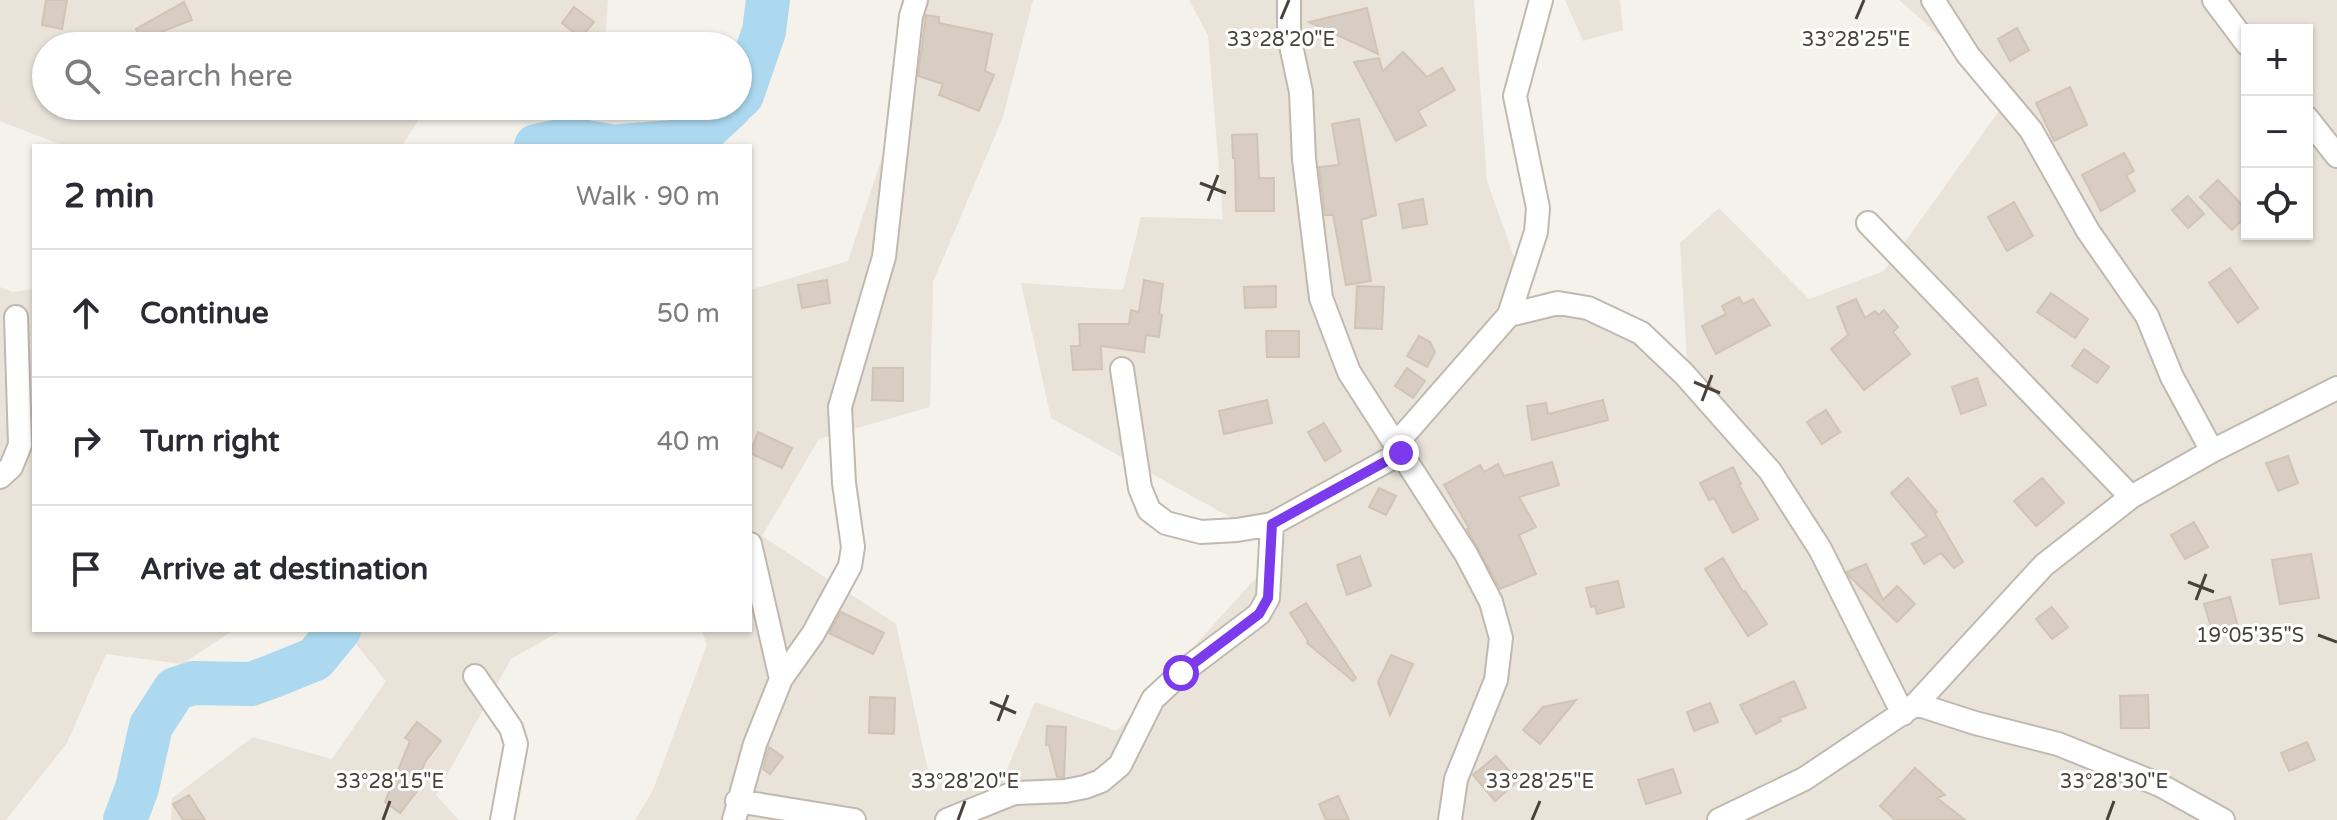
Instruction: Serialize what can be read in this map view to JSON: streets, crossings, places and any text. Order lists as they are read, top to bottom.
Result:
{
  "page": {
    "map_buttons": ["+", "−"],
    "search": "Search here",
    "heading": ["2 min", "Walk · 90 m"],
    "list": [
      ["Continue", "50 m"],
      ["Turn right", "40 m"],
      "Arrive at destination"
    ]
  },
  "coordinates": [
    "33°28'20\"E",
    "33°28'25\"E",
    "19°05'35\"S",
    "33°28'15\"E",
    "33°28'30\"E"
  ]
}
